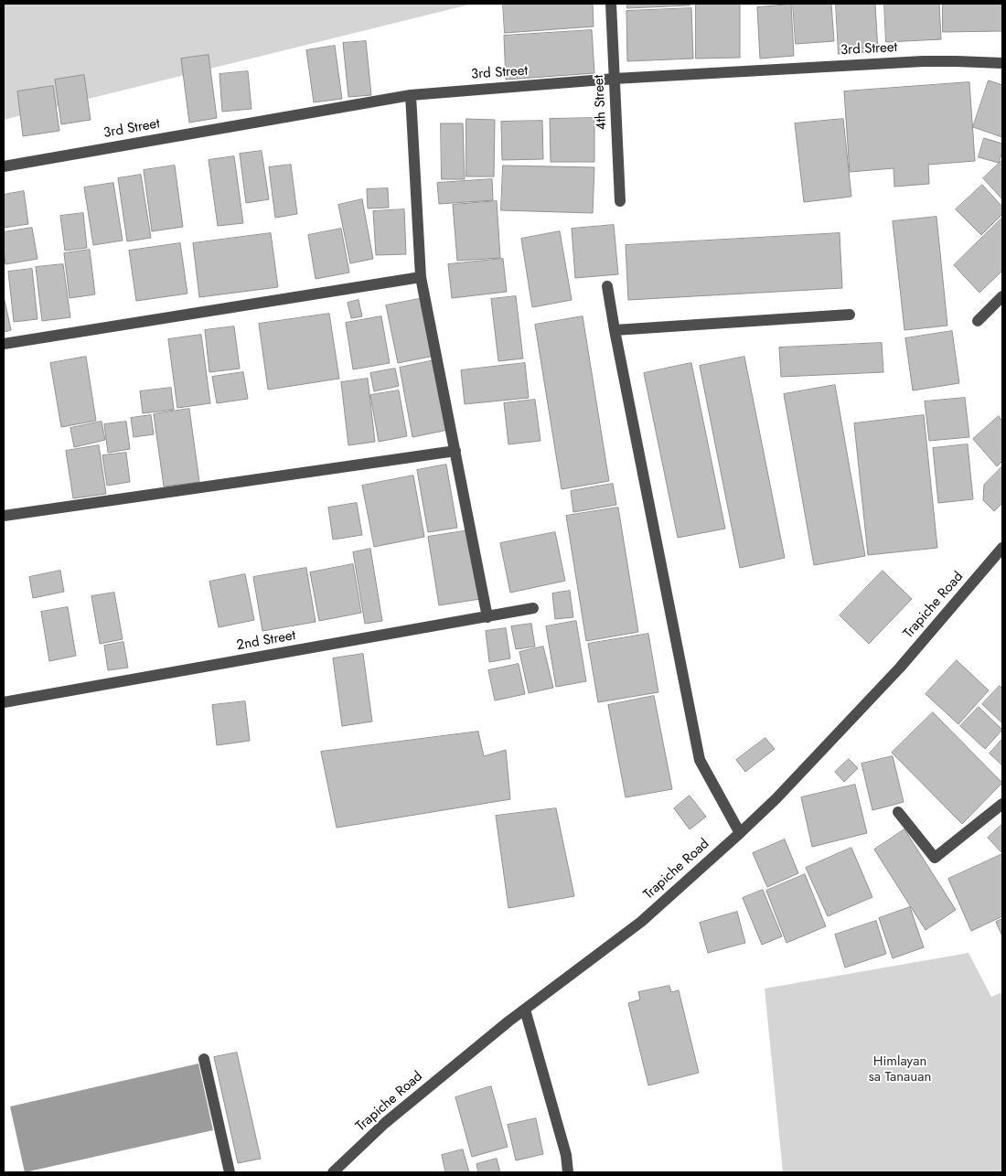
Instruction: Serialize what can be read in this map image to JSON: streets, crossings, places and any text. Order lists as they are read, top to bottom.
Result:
{
  "streets": {
    "street": [
      "3rd Street",
      "4th Street",
      "Trapiche Road",
      "2nd Street"
    ]
  },
  "crossings": [
    ["3rd Street", "4th Street"]
  ],
  "parks": ["Himlayan sa Tanauan"]
}
